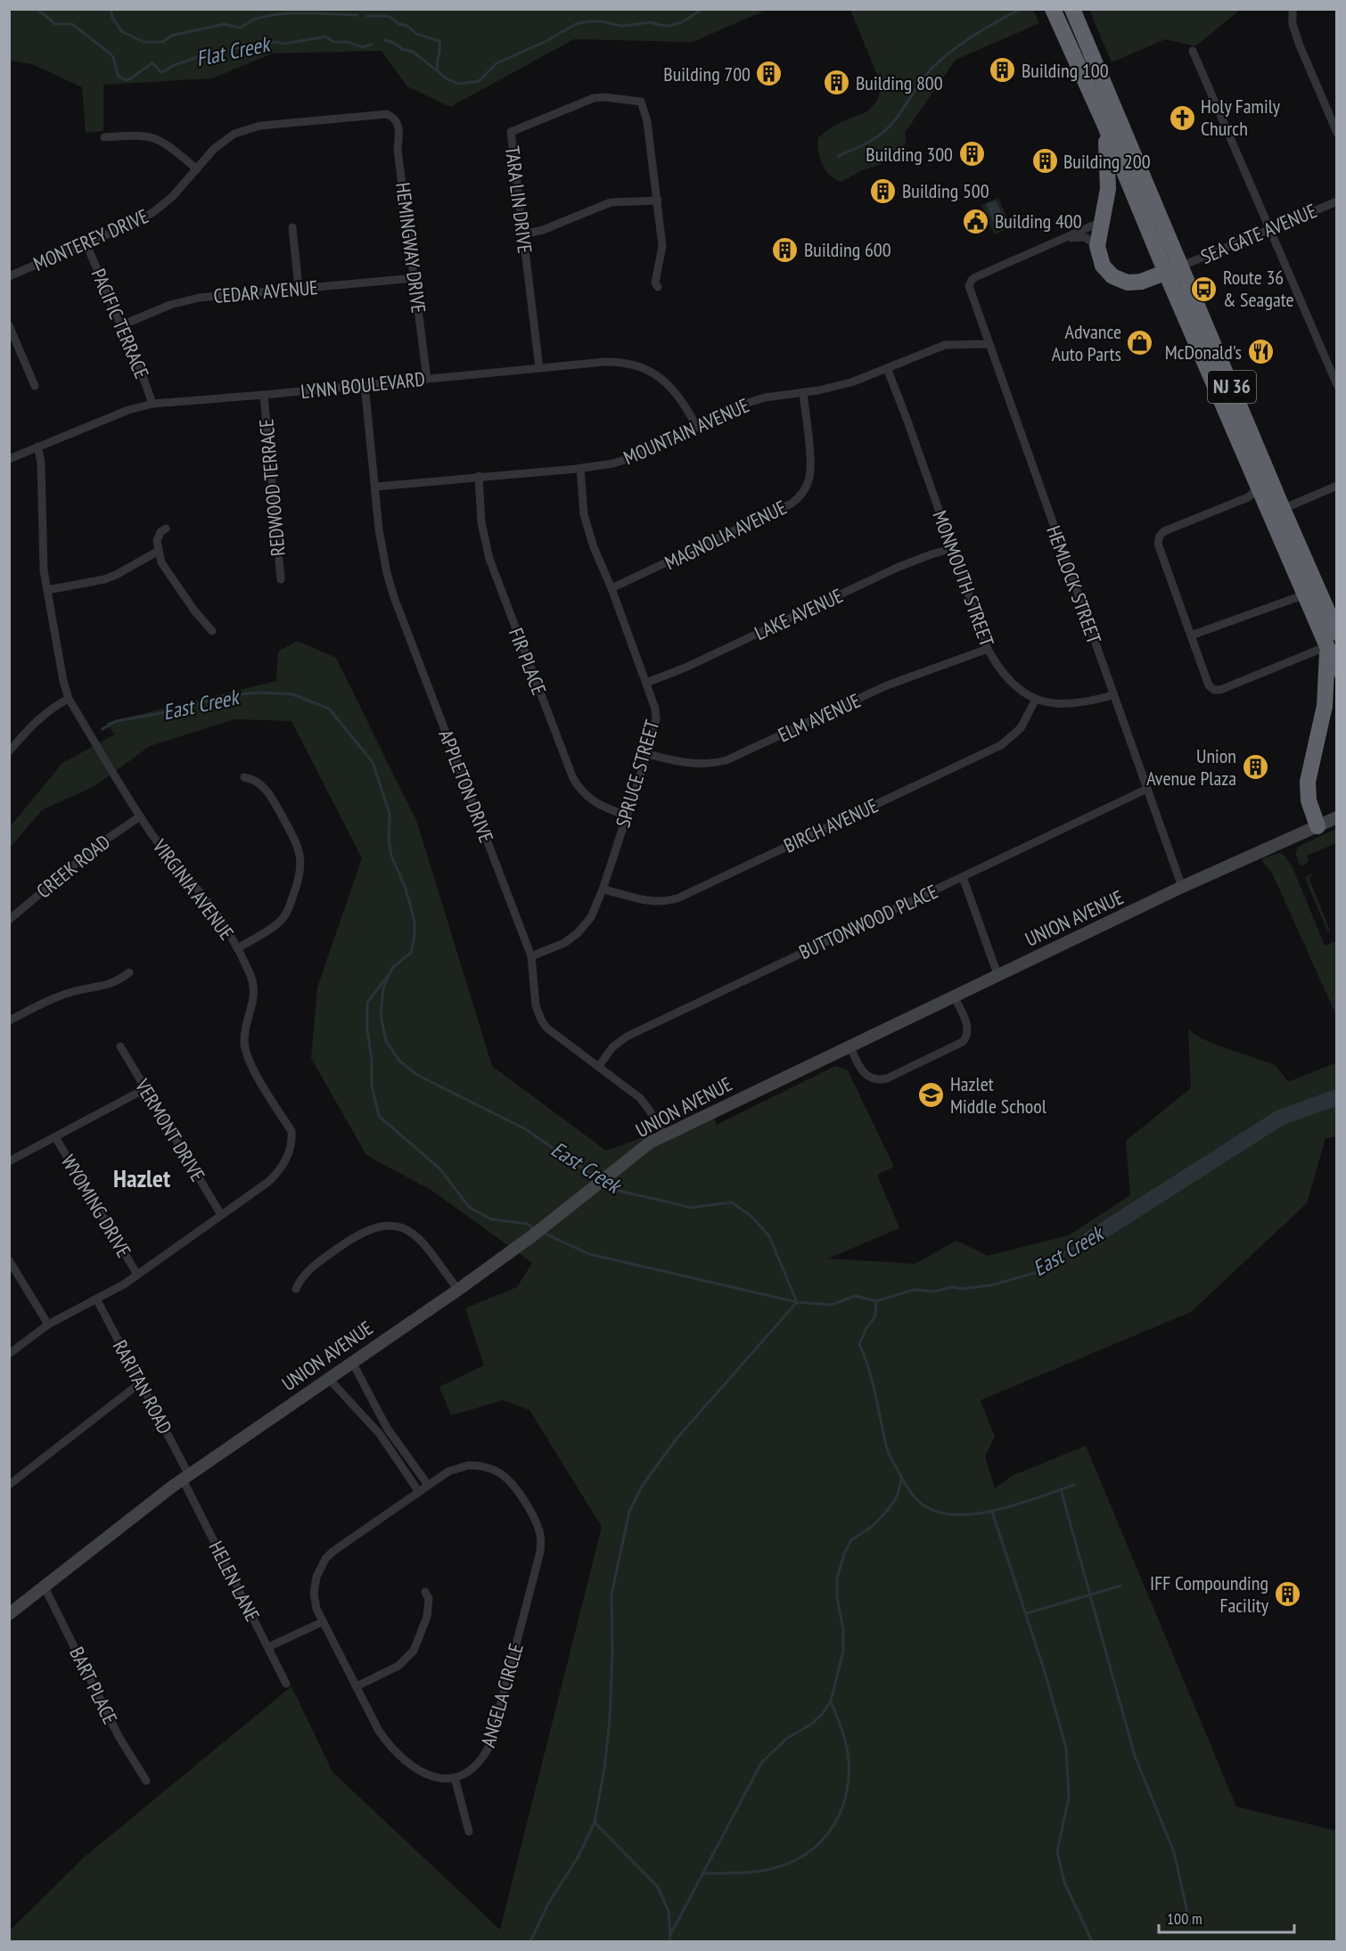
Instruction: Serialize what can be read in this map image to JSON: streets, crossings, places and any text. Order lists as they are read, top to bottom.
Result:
{
  "streets": {
    "highway": ["NJ 36"],
    "street": [
      "TARA LIN DRIVE",
      "SEA GATE AVENUE",
      "MONTEREY DRIVE",
      "HEMINGWAY DRIVE",
      "CEDAR AVENUE",
      "PACIFIC TERRACE",
      "LYNN BOULEVARD",
      "MOUNTAIN AVENUE",
      "REDWOOD TERRACE",
      "MAGNOLIA AVENUE",
      "MONMOUTH STREET",
      "HEMLOCK STREET",
      "LAKE AVENUE",
      "FIR PLACE",
      "ELM AVENUE",
      "SPRUCE STREET",
      "APPLETON DRIVE",
      "BIRCH AVENUE",
      "CREEK ROAD",
      "VIRGINIA AVENUE",
      "UNION AVENUE",
      "BUTTONWOOD PLACE",
      "VERMONT DRIVE",
      "WYOMING DRIVE",
      "RARITAN ROAD",
      "HELEN LANE",
      "BART PLACE",
      "ANGELA CIRCLE"
    ]
  },
  "crossings": [
    ["TARA LIN DRIVE", "LYNN BOULEVARD"],
    ["SEA GATE AVENUE", "NJ 36"],
    ["MONTEREY DRIVE", "HEMINGWAY DRIVE"],
    ["MONTEREY DRIVE", "PACIFIC TERRACE"],
    ["HEMINGWAY DRIVE", "CEDAR AVENUE"],
    ["HEMINGWAY DRIVE", "LYNN BOULEVARD"],
    ["CEDAR AVENUE", "PACIFIC TERRACE"],
    ["PACIFIC TERRACE", "LYNN BOULEVARD"],
    ["LYNN BOULEVARD", "MOUNTAIN AVENUE"],
    ["LYNN BOULEVARD", "REDWOOD TERRACE"],
    ["LYNN BOULEVARD", "APPLETON DRIVE"],
    ["LYNN BOULEVARD", "VIRGINIA AVENUE"],
    ["MOUNTAIN AVENUE", "MAGNOLIA AVENUE"],
    ["MOUNTAIN AVENUE", "MONMOUTH STREET"],
    ["MOUNTAIN AVENUE", "HEMLOCK STREET"],
    ["MOUNTAIN AVENUE", "FIR PLACE"],
    ["MOUNTAIN AVENUE", "SPRUCE STREET"],
    ["MOUNTAIN AVENUE", "APPLETON DRIVE"],
    ["MAGNOLIA AVENUE", "SPRUCE STREET"],
    ["MONMOUTH STREET", "HEMLOCK STREET"],
    ["MONMOUTH STREET", "LAKE AVENUE"],
    ["MONMOUTH STREET", "ELM AVENUE"],
    ["MONMOUTH STREET", "BIRCH AVENUE"],
    ["HEMLOCK STREET", "UNION AVENUE"],
    ["HEMLOCK STREET", "BUTTONWOOD PLACE"],
    ["LAKE AVENUE", "SPRUCE STREET"],
    ["FIR PLACE", "SPRUCE STREET"],
    ["ELM AVENUE", "SPRUCE STREET"],
    ["SPRUCE STREET", "APPLETON DRIVE"],
    ["SPRUCE STREET", "BIRCH AVENUE"],
    ["APPLETON DRIVE", "UNION AVENUE"],
    ["APPLETON DRIVE", "BUTTONWOOD PLACE"],
    ["CREEK ROAD", "VIRGINIA AVENUE"],
    ["VIRGINIA AVENUE", "VERMONT DRIVE"],
    ["VIRGINIA AVENUE", "WYOMING DRIVE"],
    ["VIRGINIA AVENUE", "RARITAN ROAD"],
    ["UNION AVENUE", "RARITAN ROAD"],
    ["UNION AVENUE", "HELEN LANE"],
    ["UNION AVENUE", "BART PLACE"],
    ["RARITAN ROAD", "HELEN LANE"]
  ],
  "districts": ["Hazlet"],
  "water": ["Flat Creek", "East Creek"],
  "places": {
    "building": [
      "Building 100",
      "Building 700",
      "Building 800",
      "Building 300",
      "Building 200",
      "Building 500",
      "Building 600",
      "Union Avenue Plaza",
      "IFF Compounding Facility"
    ],
    "church": ["Holy Family Church"],
    "public building": ["Building 400"],
    "bus stop": ["Route 36 & Seagate"],
    "shop": ["Advance Auto Parts"],
    "restaurant": ["McDonald's"],
    "school or university": ["Hazlet Middle School"]
  },
  "scale_bar": "100 m"
}
